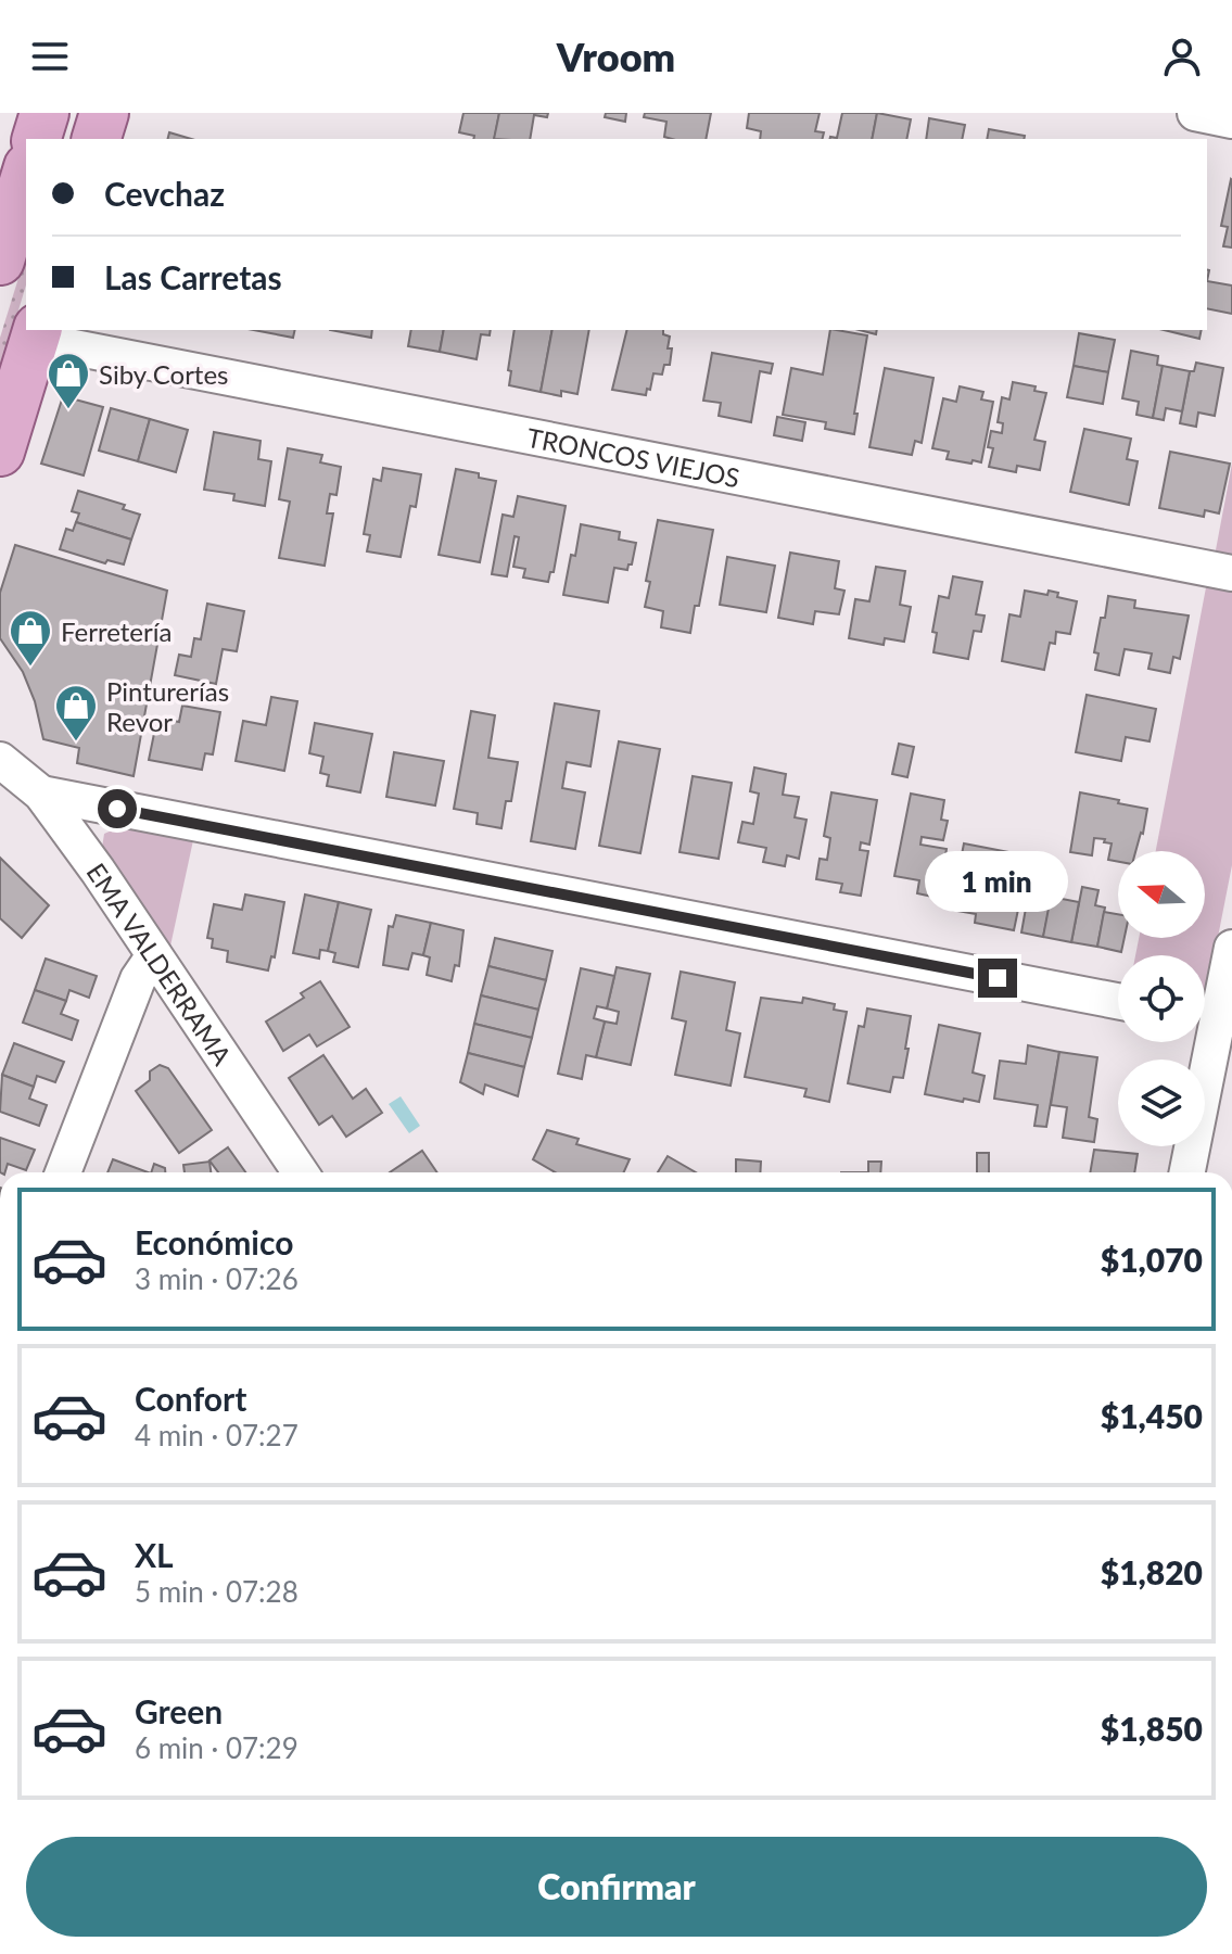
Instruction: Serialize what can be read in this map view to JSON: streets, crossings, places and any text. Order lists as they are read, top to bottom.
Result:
{
  "streets": {
    "street": ["TRONCOS VIEJOS", "EMA VALDERRAMA"]
  },
  "places": {
    "shop": ["Siby Cortes", "Ferretería", "Pinturerías Revor"]
  },
  "north": "left",
  "page": {
    "header": "Vroom",
    "banner": ["Cevchaz", "Las Carretas"],
    "bubble": "1 min",
    "list": [
      {
        "name": "Económico",
        "note": "3 min · 07:26",
        "value": "$1,070"
      },
      {
        "name": "Confort",
        "note": "4 min · 07:27",
        "value": "$1,450"
      },
      {
        "name": "XL",
        "note": "5 min · 07:28",
        "value": "$1,820"
      },
      {
        "name": "Green",
        "note": "6 min · 07:29",
        "value": "$1,850"
      }
    ],
    "buttons": "Confirmar"
  }
}
